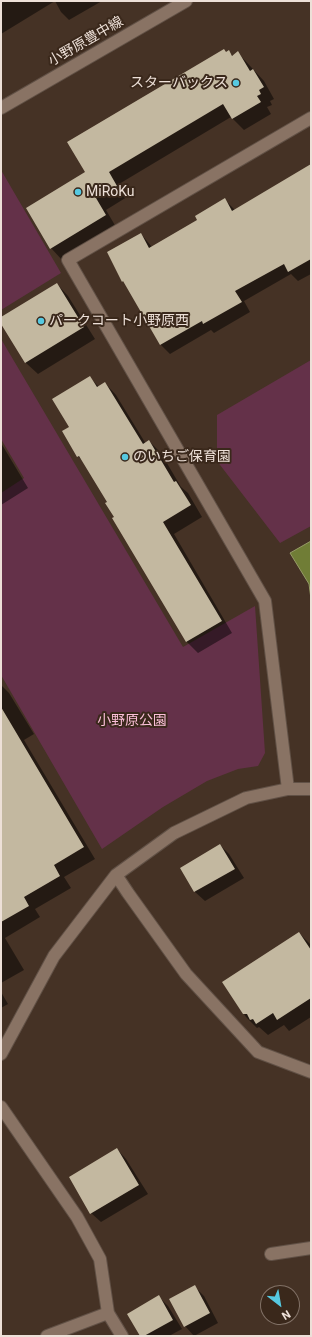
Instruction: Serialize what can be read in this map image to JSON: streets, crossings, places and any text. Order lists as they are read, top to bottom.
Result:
{
  "streets": {
    "street": ["小野原豊中線"]
  },
  "parks": ["小野原公園"],
  "places": [
    "スターバックス",
    "MiRoKu",
    "パークコート小野原西",
    "のいちご保育園"
  ],
  "north": "bottom right"
}
